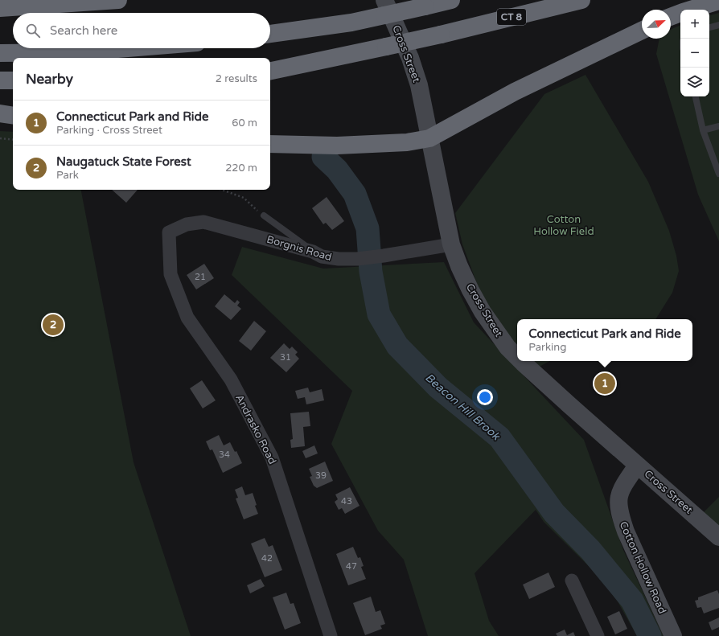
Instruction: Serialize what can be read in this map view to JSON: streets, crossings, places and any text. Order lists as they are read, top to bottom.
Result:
{
  "streets": {
    "highway": ["CT 8"],
    "street": [
      "Cross Street",
      "Borgnis Road",
      "Andrasko Road",
      "Cotton Hollow Road"
    ]
  },
  "crossings": [
    ["Cross Street", "Borgnis Road"],
    ["Cross Street", "Cotton Hollow Road"],
    ["Borgnis Road", "Andrasko Road"]
  ],
  "water": ["Beacon Hill Brook"],
  "parks": ["Cotton Hollow Field"],
  "house_numbers": [
    "21",
    "31",
    "34",
    "39",
    "43",
    "42",
    "47"
  ],
  "north": "top right",
  "page": {
    "map_buttons": ["+", "−"],
    "search": "Search here",
    "heading": ["Nearby", "2 results"],
    "list": [
      {
        "mark": "1",
        "name": "Connecticut Park and Ride",
        "note": "Parking · Cross Street",
        "value": "60 m"
      },
      {
        "mark": "2",
        "name": "Naugatuck State Forest",
        "note": "Park",
        "value": "220 m"
      }
    ],
    "pins": ["2", "1"],
    "popup": ["Connecticut Park and Ride", "Parking"]
  }
}
